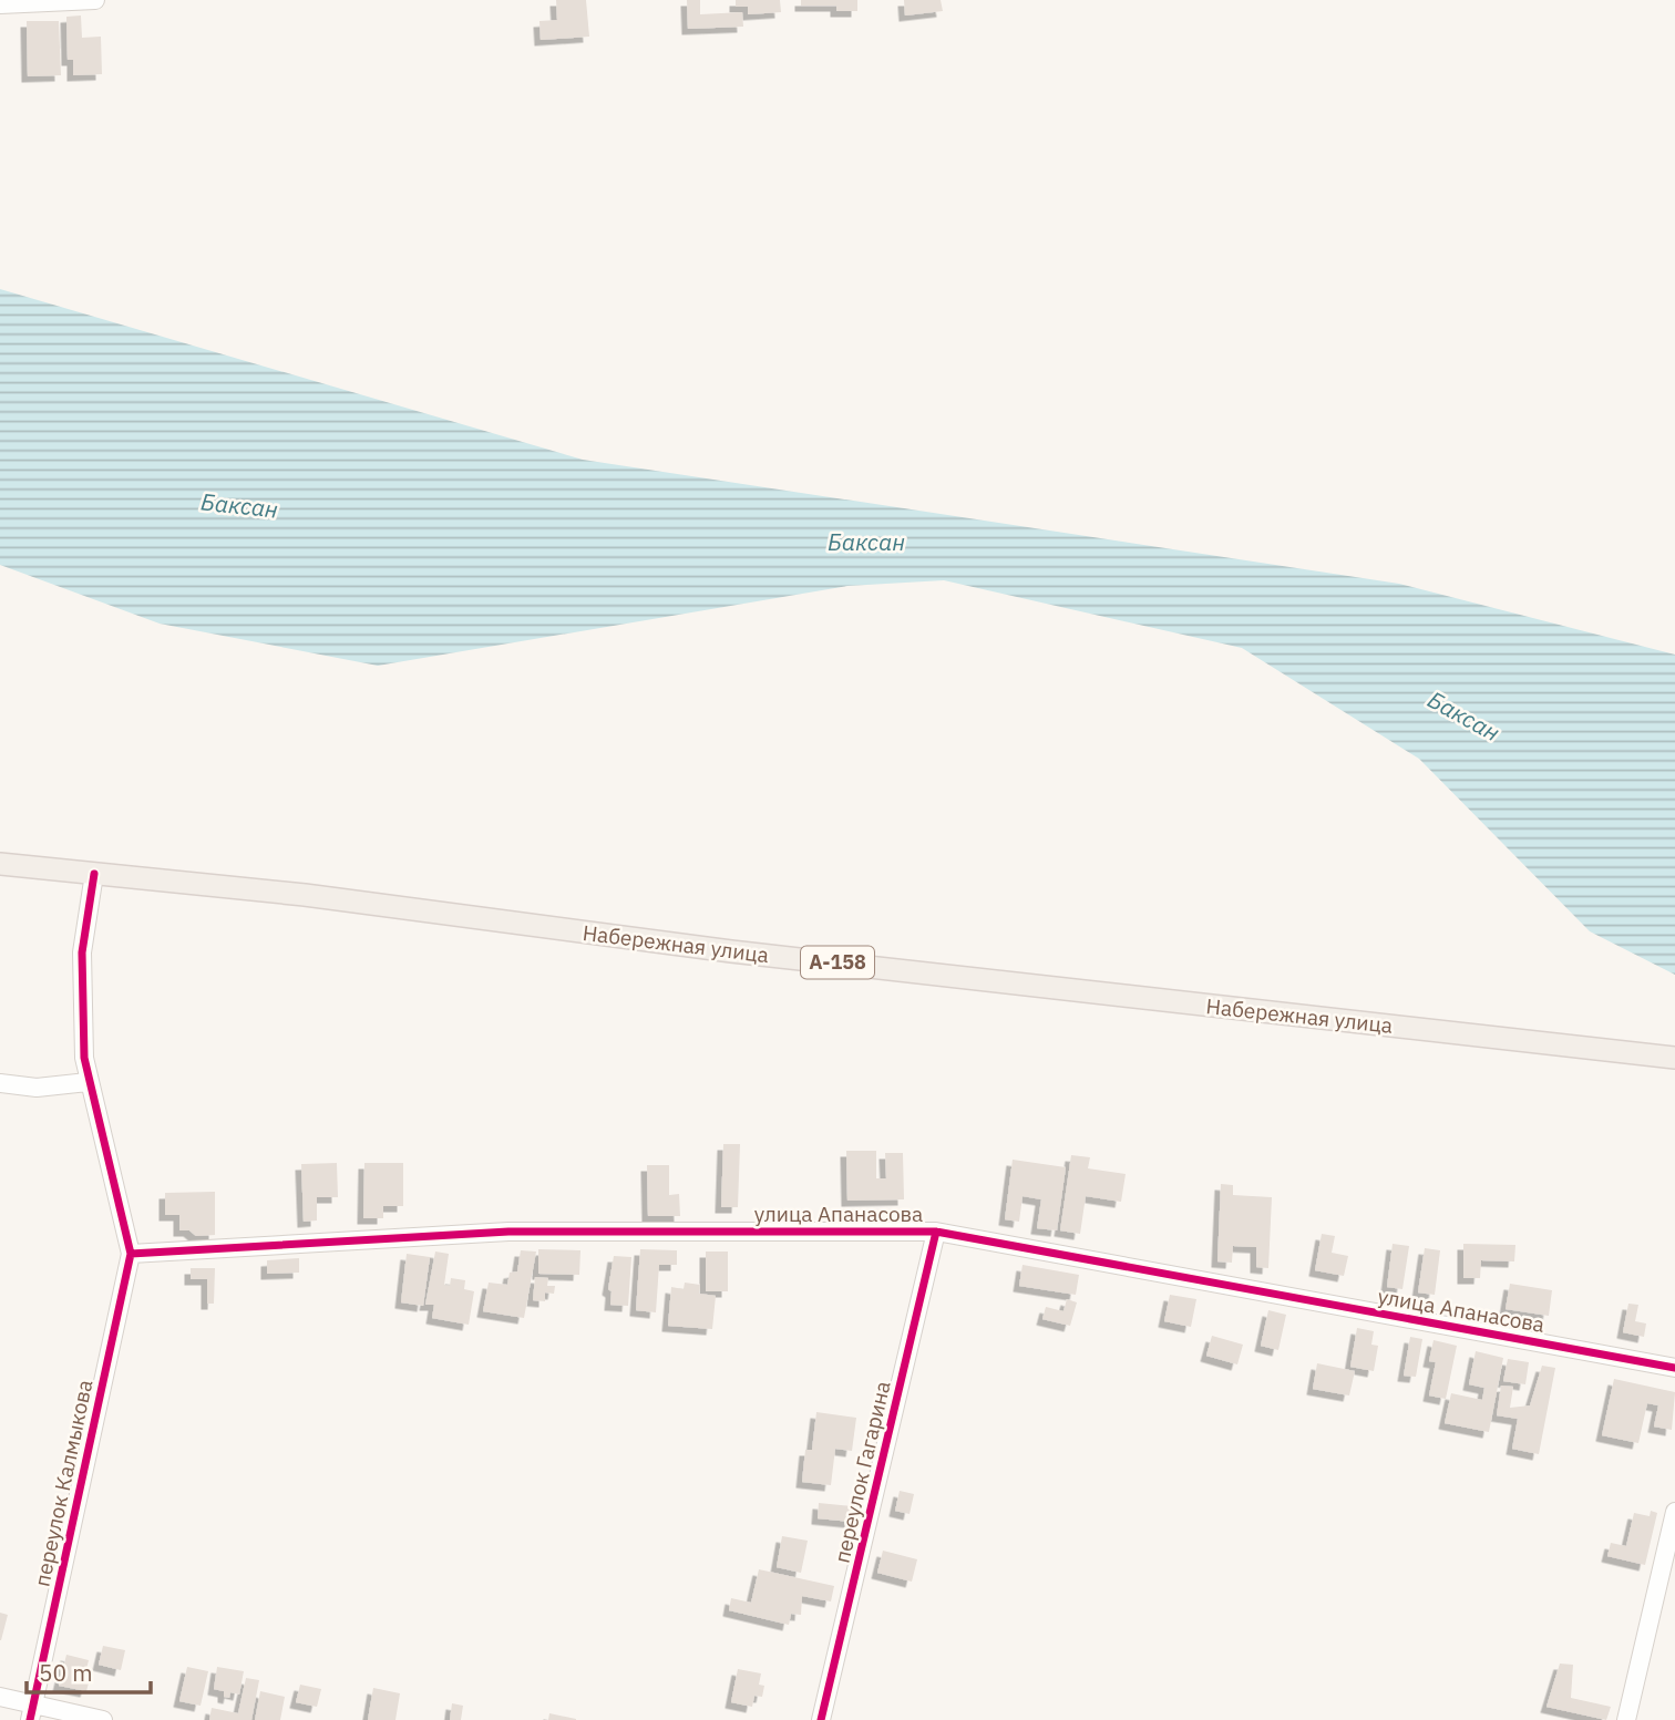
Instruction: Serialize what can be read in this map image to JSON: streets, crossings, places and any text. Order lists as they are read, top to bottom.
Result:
{
  "streets": {
    "main road": ["Набережная улица", "А-158"],
    "street": ["улица Апанасова", "переулок Гагарина", "переулок Калмыкова"]
  },
  "crossings": [
    ["улица Апанасова", "переулок Гагарина"],
    ["улица Апанасова", "переулок Калмыкова"]
  ],
  "water": ["Баксан"],
  "scale_bar": "50 m"
}
